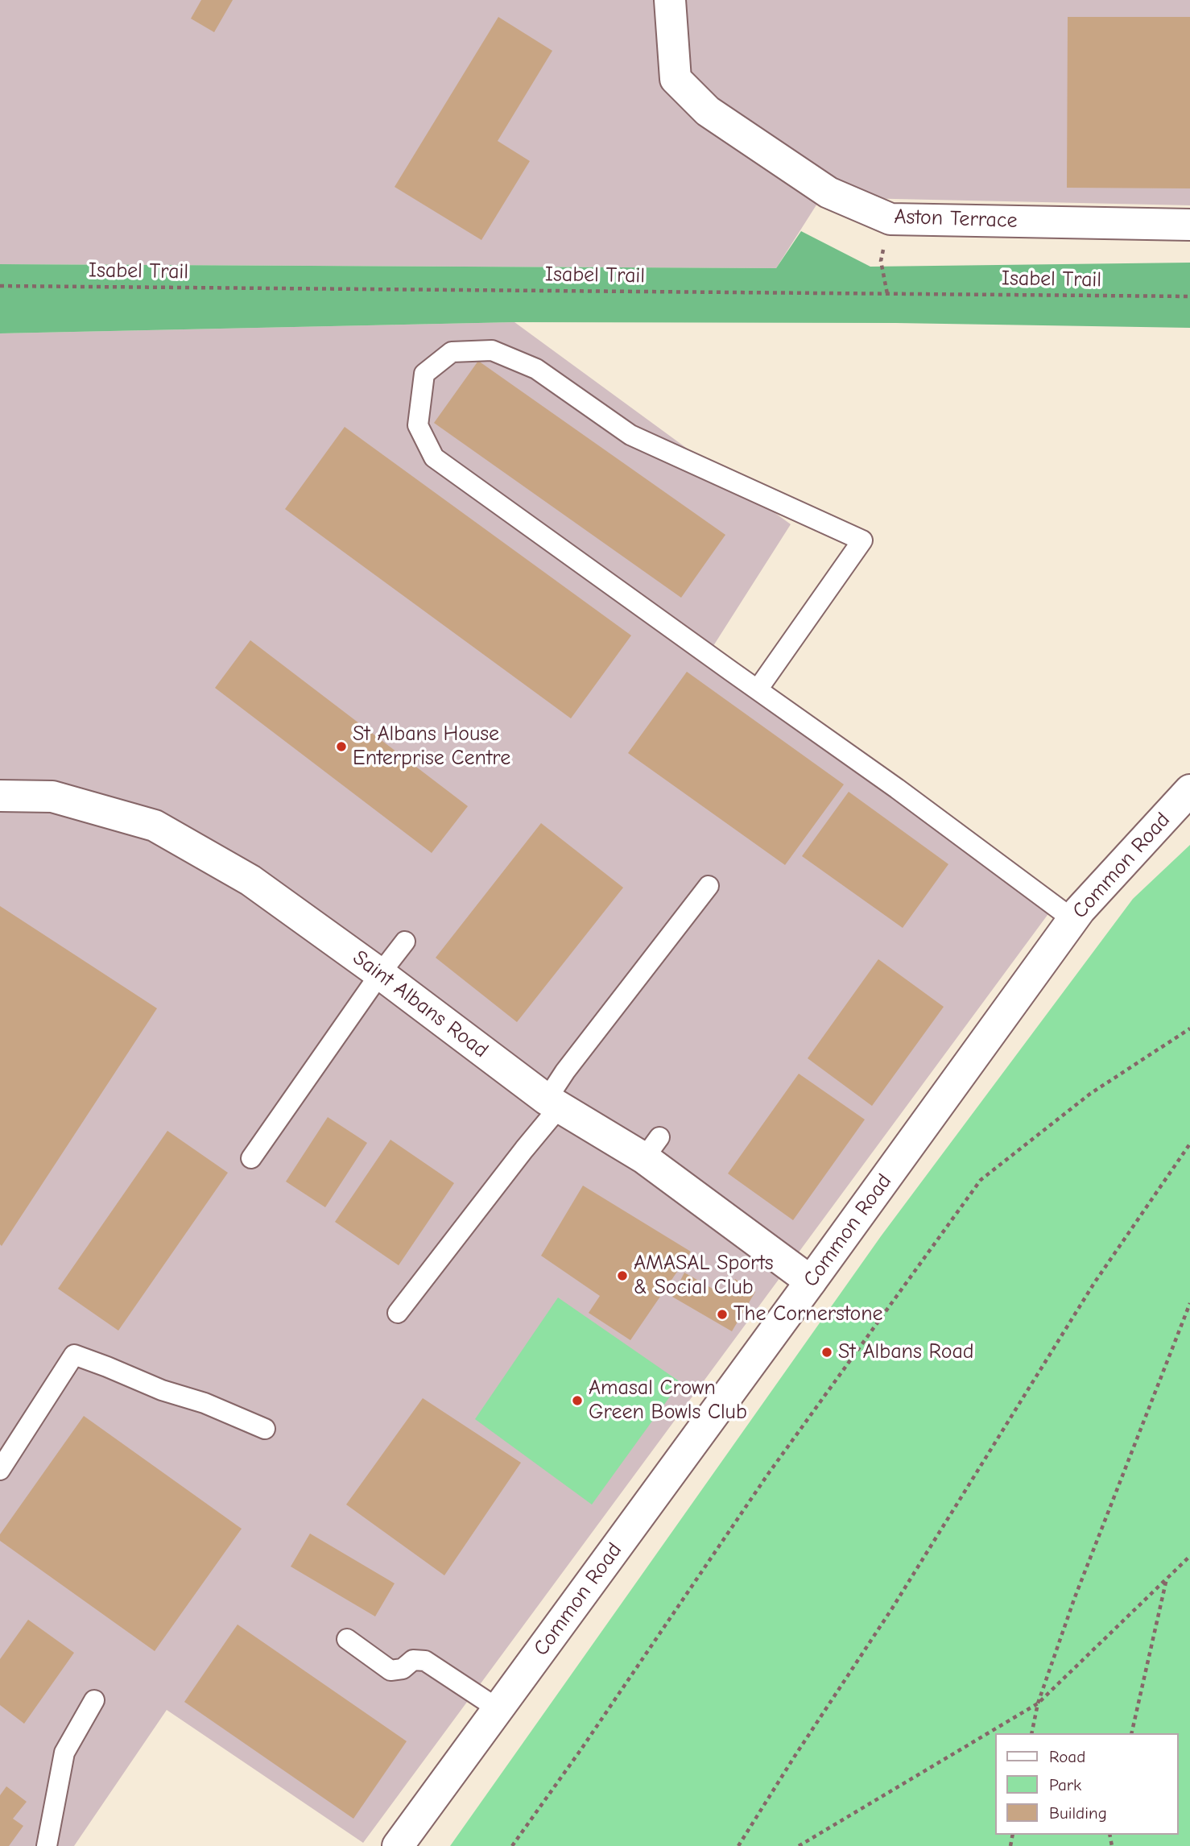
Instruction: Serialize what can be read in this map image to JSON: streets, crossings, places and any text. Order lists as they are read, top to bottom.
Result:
{
  "streets": {
    "street": ["Aston Terrace", "Common Road", "Saint Albans Road"],
    "path": ["Isabel Trail"]
  },
  "crossings": [
    ["Common Road", "Saint Albans Road"]
  ],
  "places": [
    "St Albans House Enterprise Centre",
    "AMASAL Sports & Social Club",
    "The Cornerstone",
    "St Albans Road",
    "Amasal Crown Green Bowls Club"
  ],
  "legend": ["Road", "Park", "Building"]
}
